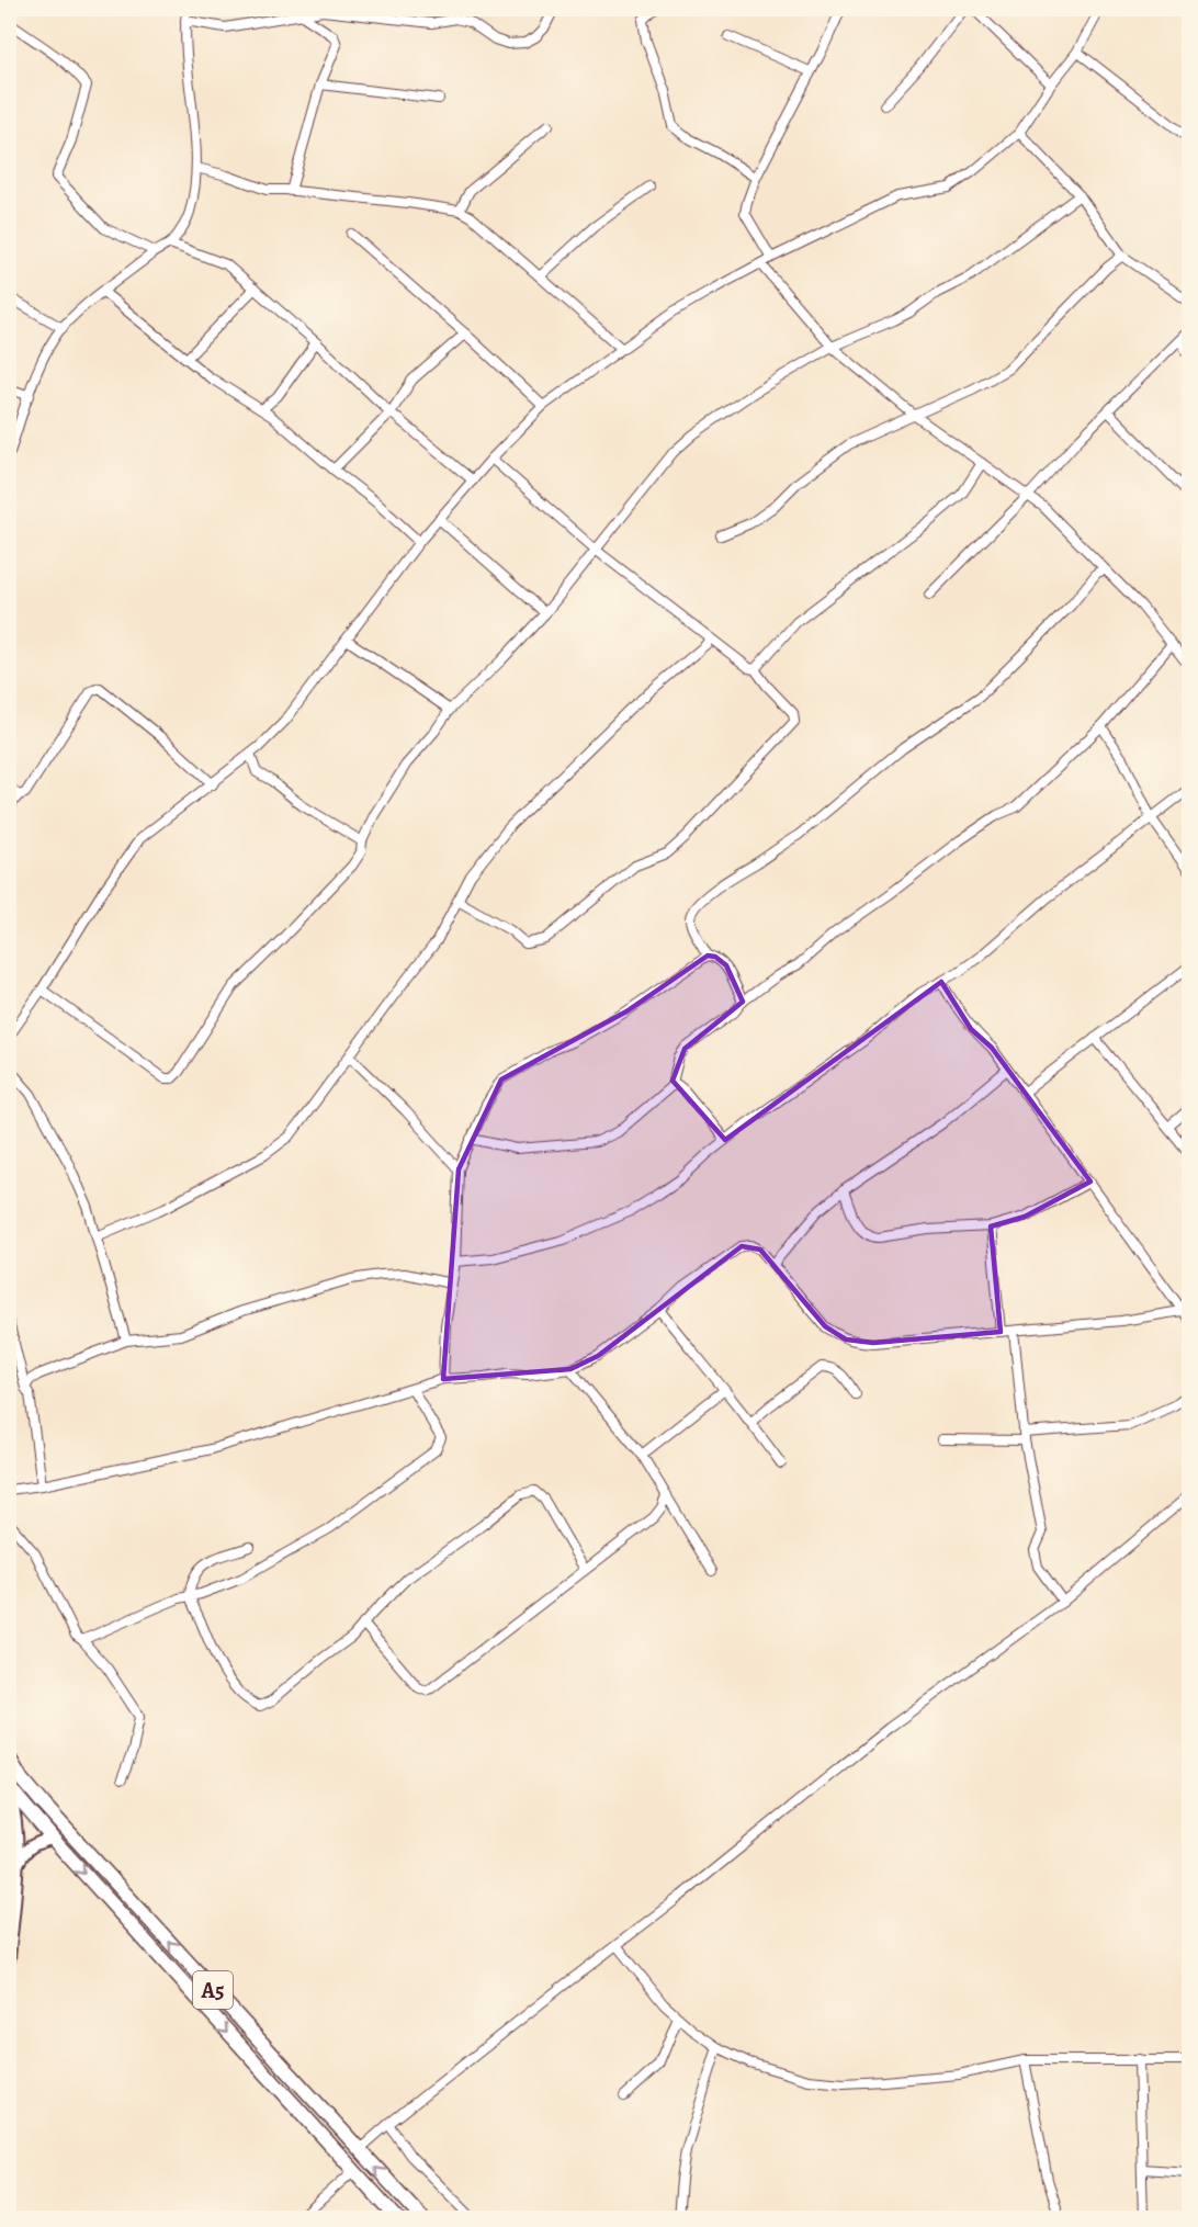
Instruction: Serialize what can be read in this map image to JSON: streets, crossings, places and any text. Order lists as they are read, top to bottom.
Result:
{
  "streets": {
    "highway": ["A5"]
  }
}
